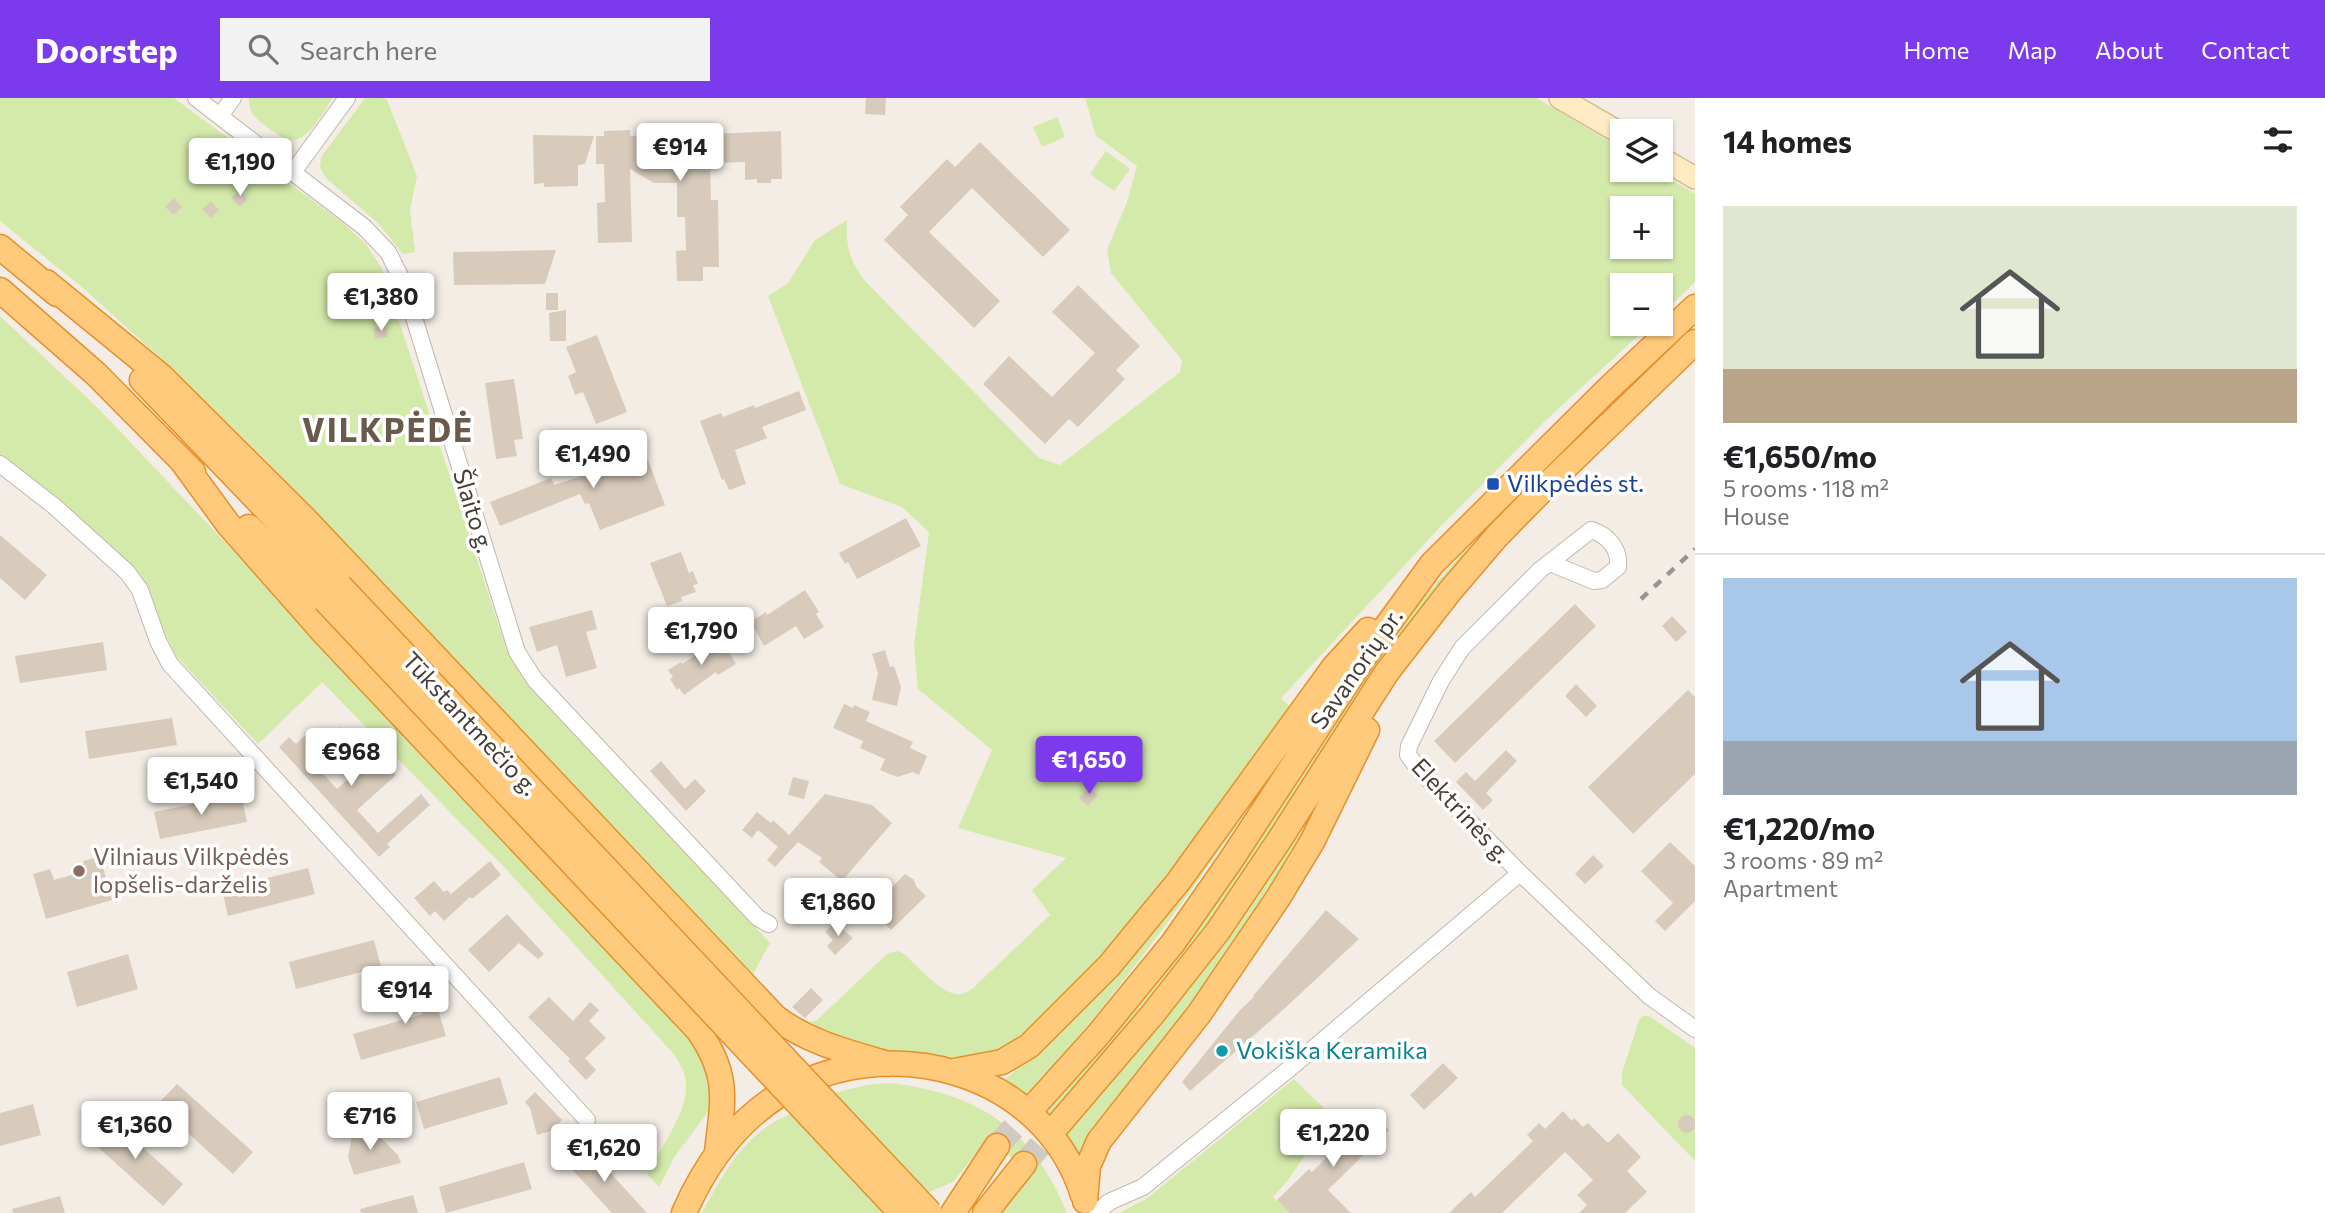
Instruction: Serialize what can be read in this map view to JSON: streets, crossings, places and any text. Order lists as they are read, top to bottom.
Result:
{
  "streets": {
    "highway": ["Savanorių pr.", "Tūkstantmečio g."],
    "street": ["Šlaito g.", "Elektrinės g."]
  },
  "districts": ["VILKPĖDĖ"],
  "places": {
    "transit": ["Vilkpėdės st."],
    "other": ["Vilniaus Vilkpėdės lopšelis-darželis", "Vokiška Keramika"]
  },
  "page": {
    "header": "Doorstep",
    "search": "Search here",
    "nav": [
      "Home",
      "Map",
      "About",
      "Contact"
    ],
    "heading": "14 homes",
    "map_buttons": ["+", "−"],
    "price": [
      "€914",
      "€1,190",
      "€1,380",
      "€1,490",
      "€1,790",
      "€968",
      "€1,650",
      "€1,540",
      "€1,860",
      "€914",
      "€716",
      "€1,360",
      "€1,220",
      "€1,620"
    ],
    "list": [
      {
        "name": "€1,650/mo",
        "note": "5 rooms · 118 m² · House"
      },
      {
        "name": "€1,220/mo",
        "note": "3 rooms · 89 m² · Apartment"
      }
    ]
  }
}
